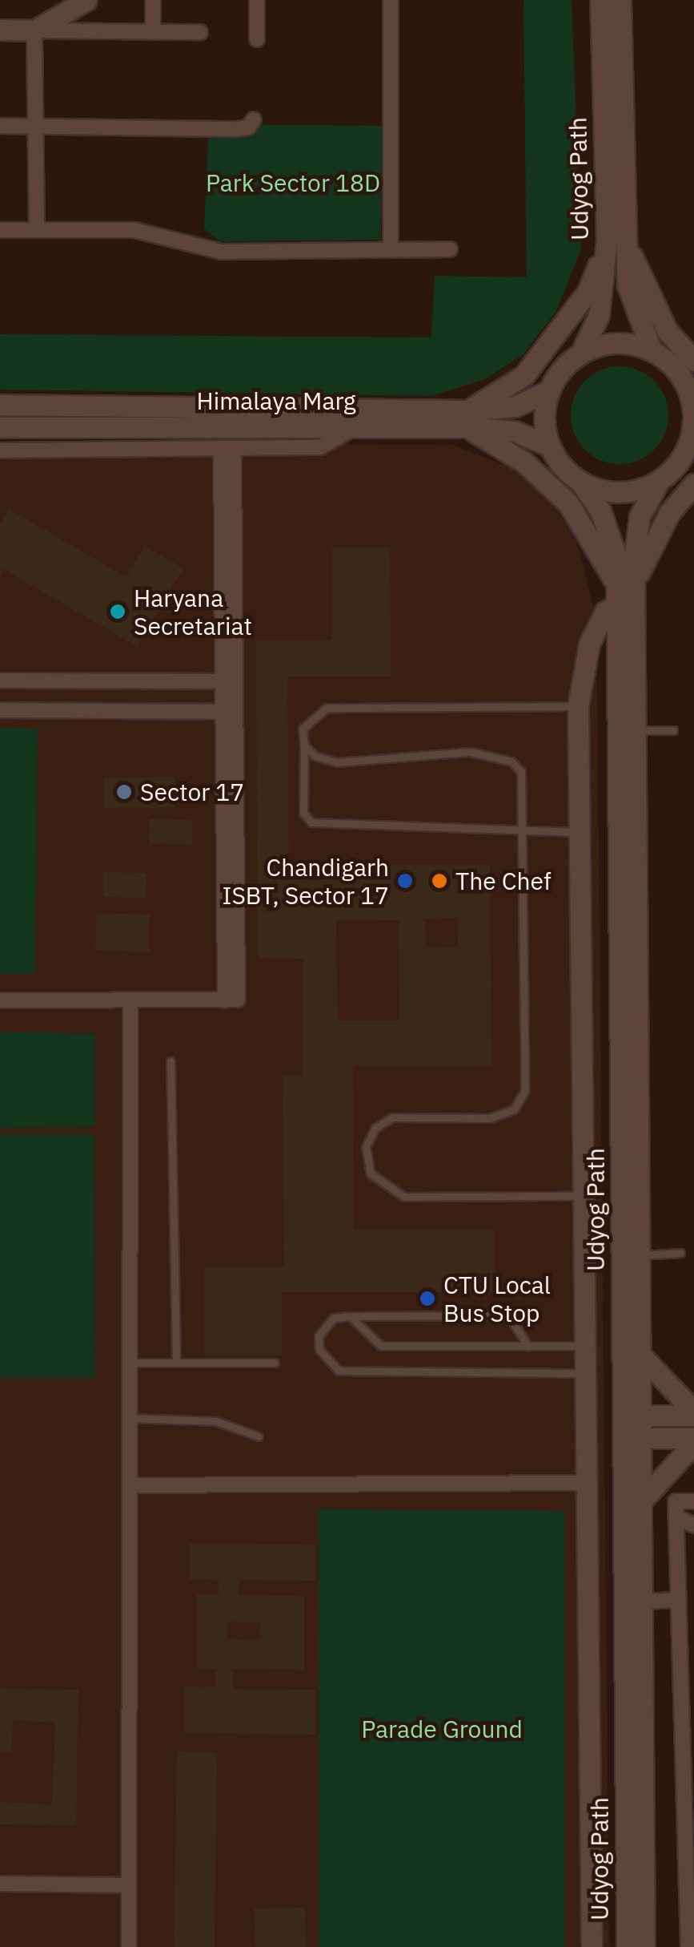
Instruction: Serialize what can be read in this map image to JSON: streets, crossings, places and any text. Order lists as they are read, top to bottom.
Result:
{
  "streets": {
    "main road": ["Udyog Path", "Himalaya Marg"]
  },
  "crossings": [
    ["Udyog Path", "Himalaya Marg"]
  ],
  "parks": ["Park Sector 18D", "Parade Ground"],
  "places": [
    "Haryana Secretariat",
    "Sector 17",
    "Chandigarh ISBT, Sector 17",
    "The Chef",
    "CTU Local Bus Stop"
  ]
}
